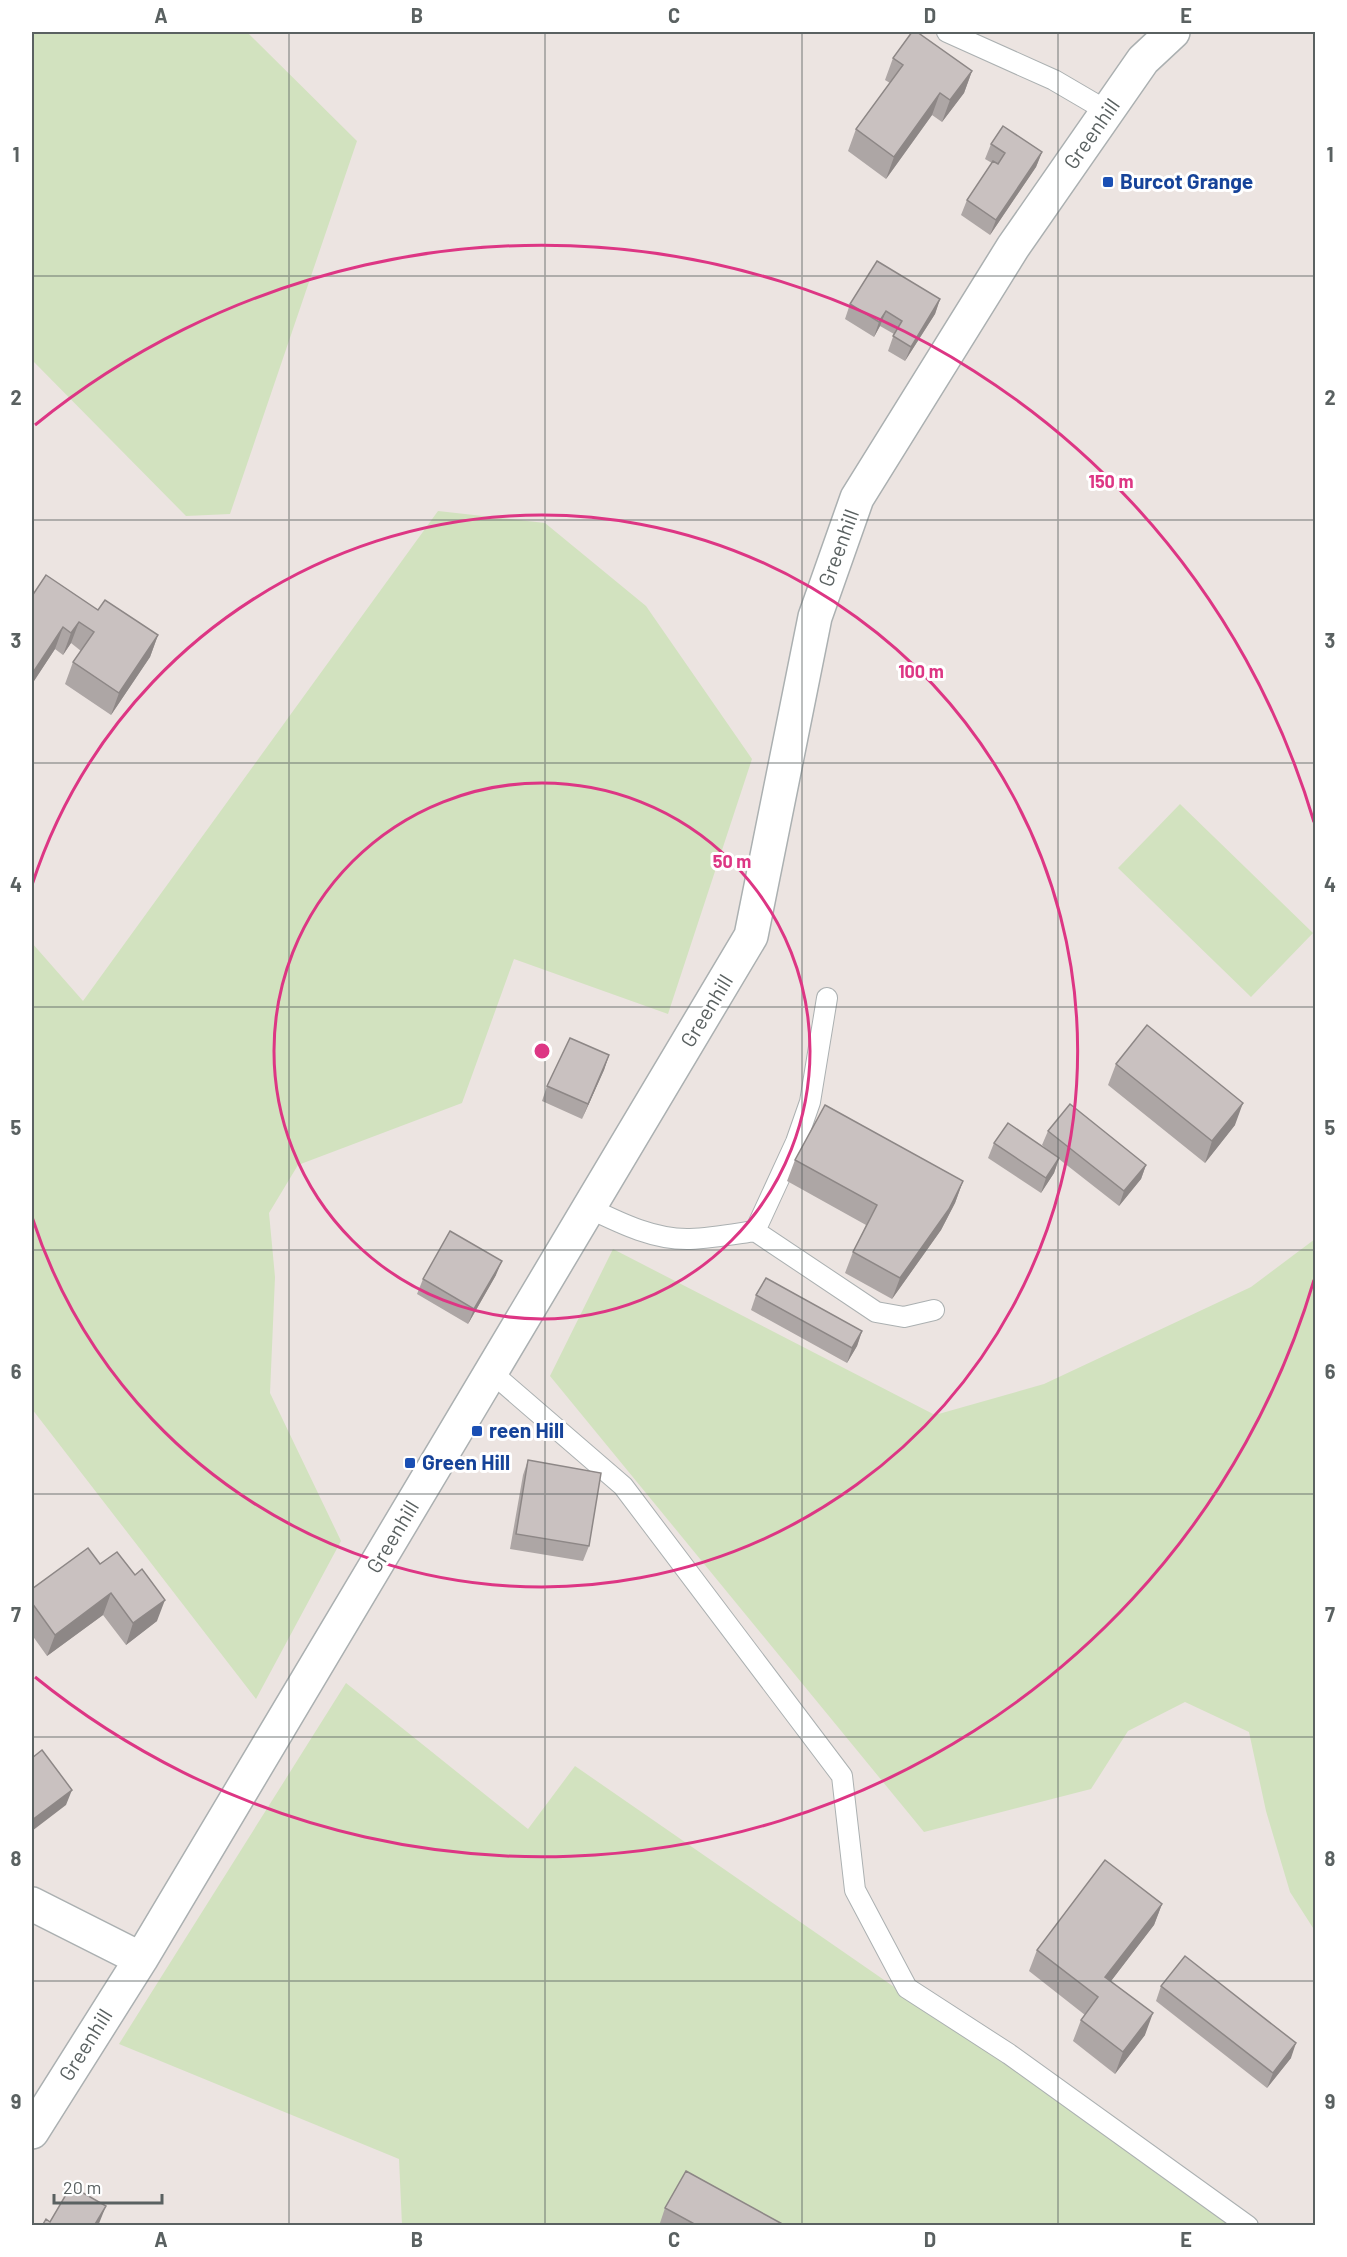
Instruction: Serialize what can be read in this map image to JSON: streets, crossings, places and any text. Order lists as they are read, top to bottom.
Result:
{
  "streets": {
    "street": ["Greenhill"]
  },
  "places": {
    "transit": ["Burcot Grange", "reen Hill", "Green Hill"]
  },
  "scale_bar": "20 m",
  "grid": {
    "columns": [
      "A",
      "B",
      "C",
      "D",
      "E"
    ],
    "rows": [
      "1",
      "2",
      "3",
      "4",
      "5",
      "6",
      "7",
      "8",
      "9"
    ]
  },
  "rings": ["150 m", "100 m", "50 m"]
}
